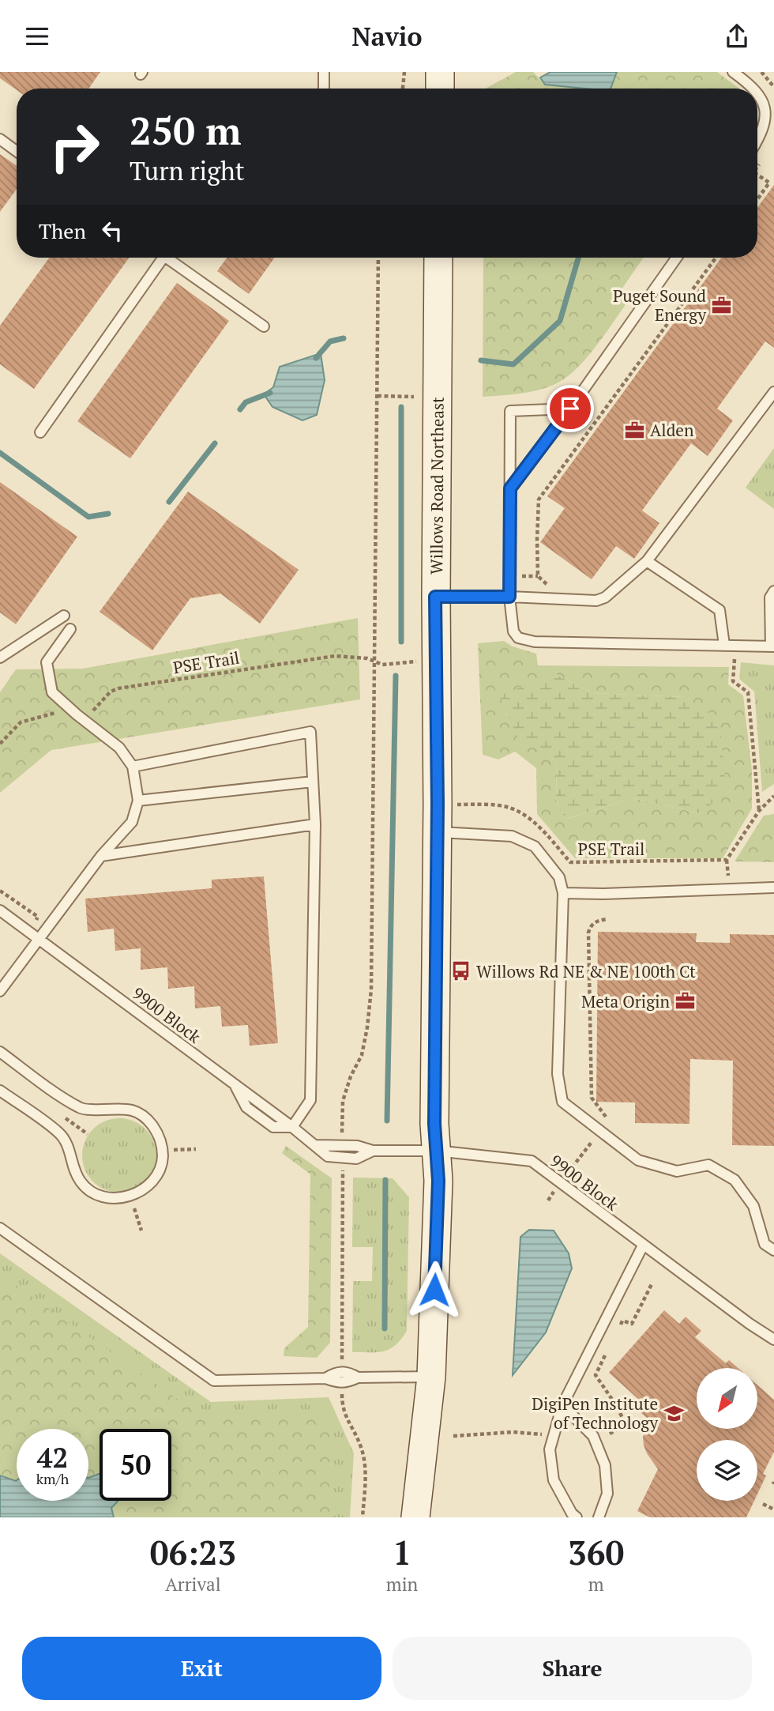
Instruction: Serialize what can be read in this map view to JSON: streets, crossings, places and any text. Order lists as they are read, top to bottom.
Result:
{
  "streets": {
    "main road": ["Willows Road Northeast"],
    "lane": ["9900 Block"],
    "path": ["PSE Trail"]
  },
  "crossings": [
    ["Willows Road Northeast", "PSE Trail"],
    ["Willows Road Northeast", "9900 Block"]
  ],
  "places": {
    "office": ["Puget Sound Energy", "Alden", "Meta Origin"],
    "bus stop": ["Willows Rd NE & NE 100th Ct"],
    "school or university": ["DigiPen Institute of Technology"]
  },
  "north": "bottom left",
  "page": {
    "header": "Navio",
    "turn": ["250 m", "Turn right"],
    "then": "Then",
    "speed": "42 km/h",
    "limit": "50",
    "eta": [
      "06:23",
      "Arrival",
      "1",
      "min",
      "360",
      "m"
    ],
    "buttons": ["Exit", "Share"]
  }
}
